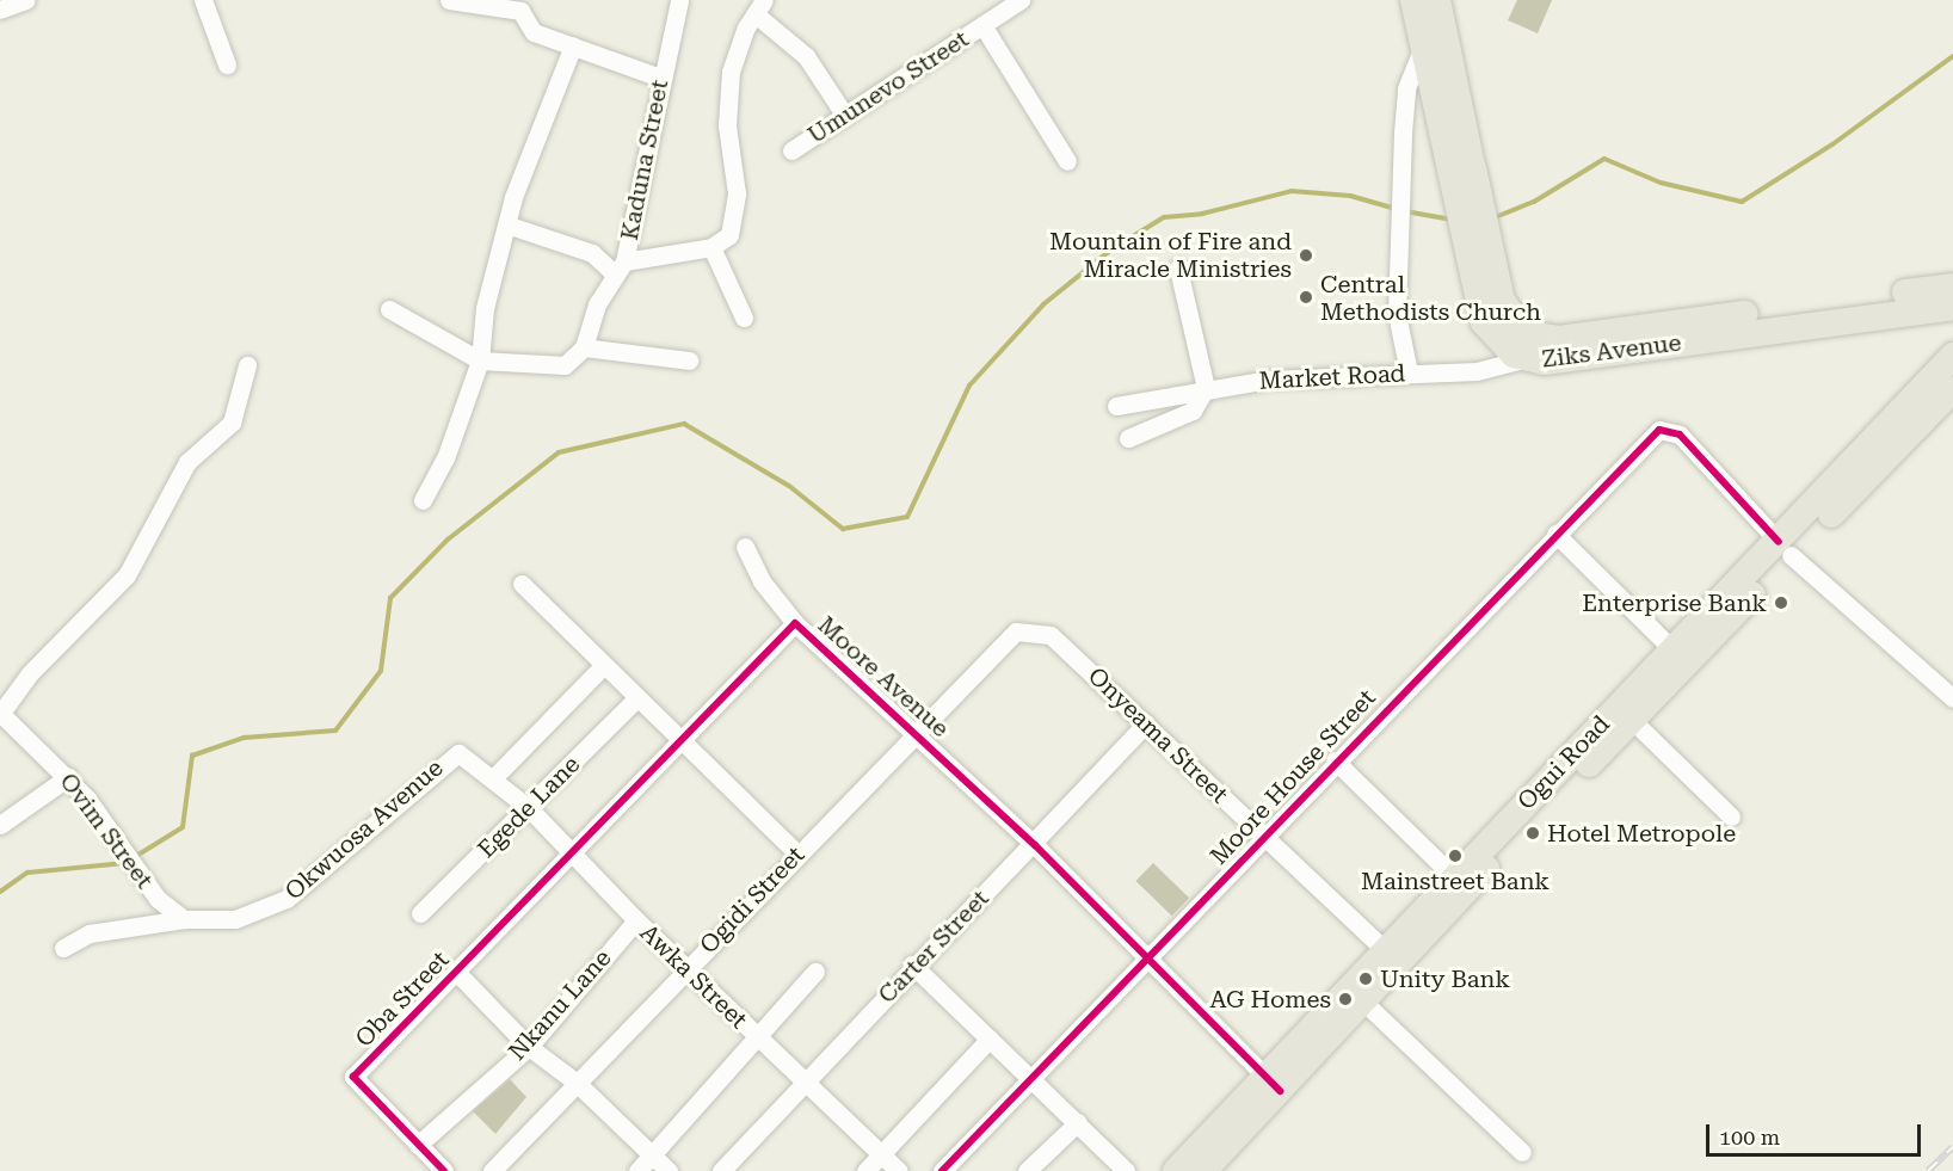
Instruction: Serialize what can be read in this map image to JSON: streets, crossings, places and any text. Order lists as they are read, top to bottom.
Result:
{
  "streets": {
    "main road": ["Ziks Avenue", "Ogui Road"],
    "street": [
      "Umunevo Street",
      "Kaduna Street",
      "Market Road",
      "Moore Avenue",
      "Onyeama Street",
      "Moore House Street",
      "Egede Lane",
      "Okwuosa Avenue",
      "Ovim Street",
      "Ogidi Street",
      "Carter Street",
      "Awka Street",
      "Oba Street",
      "Nkanu Lane"
    ]
  },
  "crossings": [
    ["Ziks Avenue", "Market Road"],
    ["Moore Avenue", "Ogui Road"],
    ["Moore Avenue", "Moore House Street"],
    ["Moore Avenue", "Ogidi Street"],
    ["Moore Avenue", "Carter Street"],
    ["Moore Avenue", "Awka Street"],
    ["Moore Avenue", "Oba Street"],
    ["Onyeama Street", "Ogui Road"],
    ["Onyeama Street", "Moore House Street"],
    ["Onyeama Street", "Ogidi Street"],
    ["Onyeama Street", "Carter Street"],
    ["Ogui Road", "Moore House Street"],
    ["Egede Lane", "Awka Street"],
    ["Okwuosa Avenue", "Ovim Street"],
    ["Okwuosa Avenue", "Awka Street"],
    ["Ogidi Street", "Awka Street"],
    ["Carter Street", "Awka Street"],
    ["Awka Street", "Oba Street"],
    ["Awka Street", "Nkanu Lane"],
    ["Oba Street", "Nkanu Lane"]
  ],
  "places": [
    "Mountain of Fire and Miracle Ministries",
    "Central Methodists Church",
    "Enterprise Bank",
    "Hotel Metropole",
    "Mainstreet Bank",
    "Unity Bank",
    "AG Homes"
  ],
  "scale_bar": "100 m"
}
